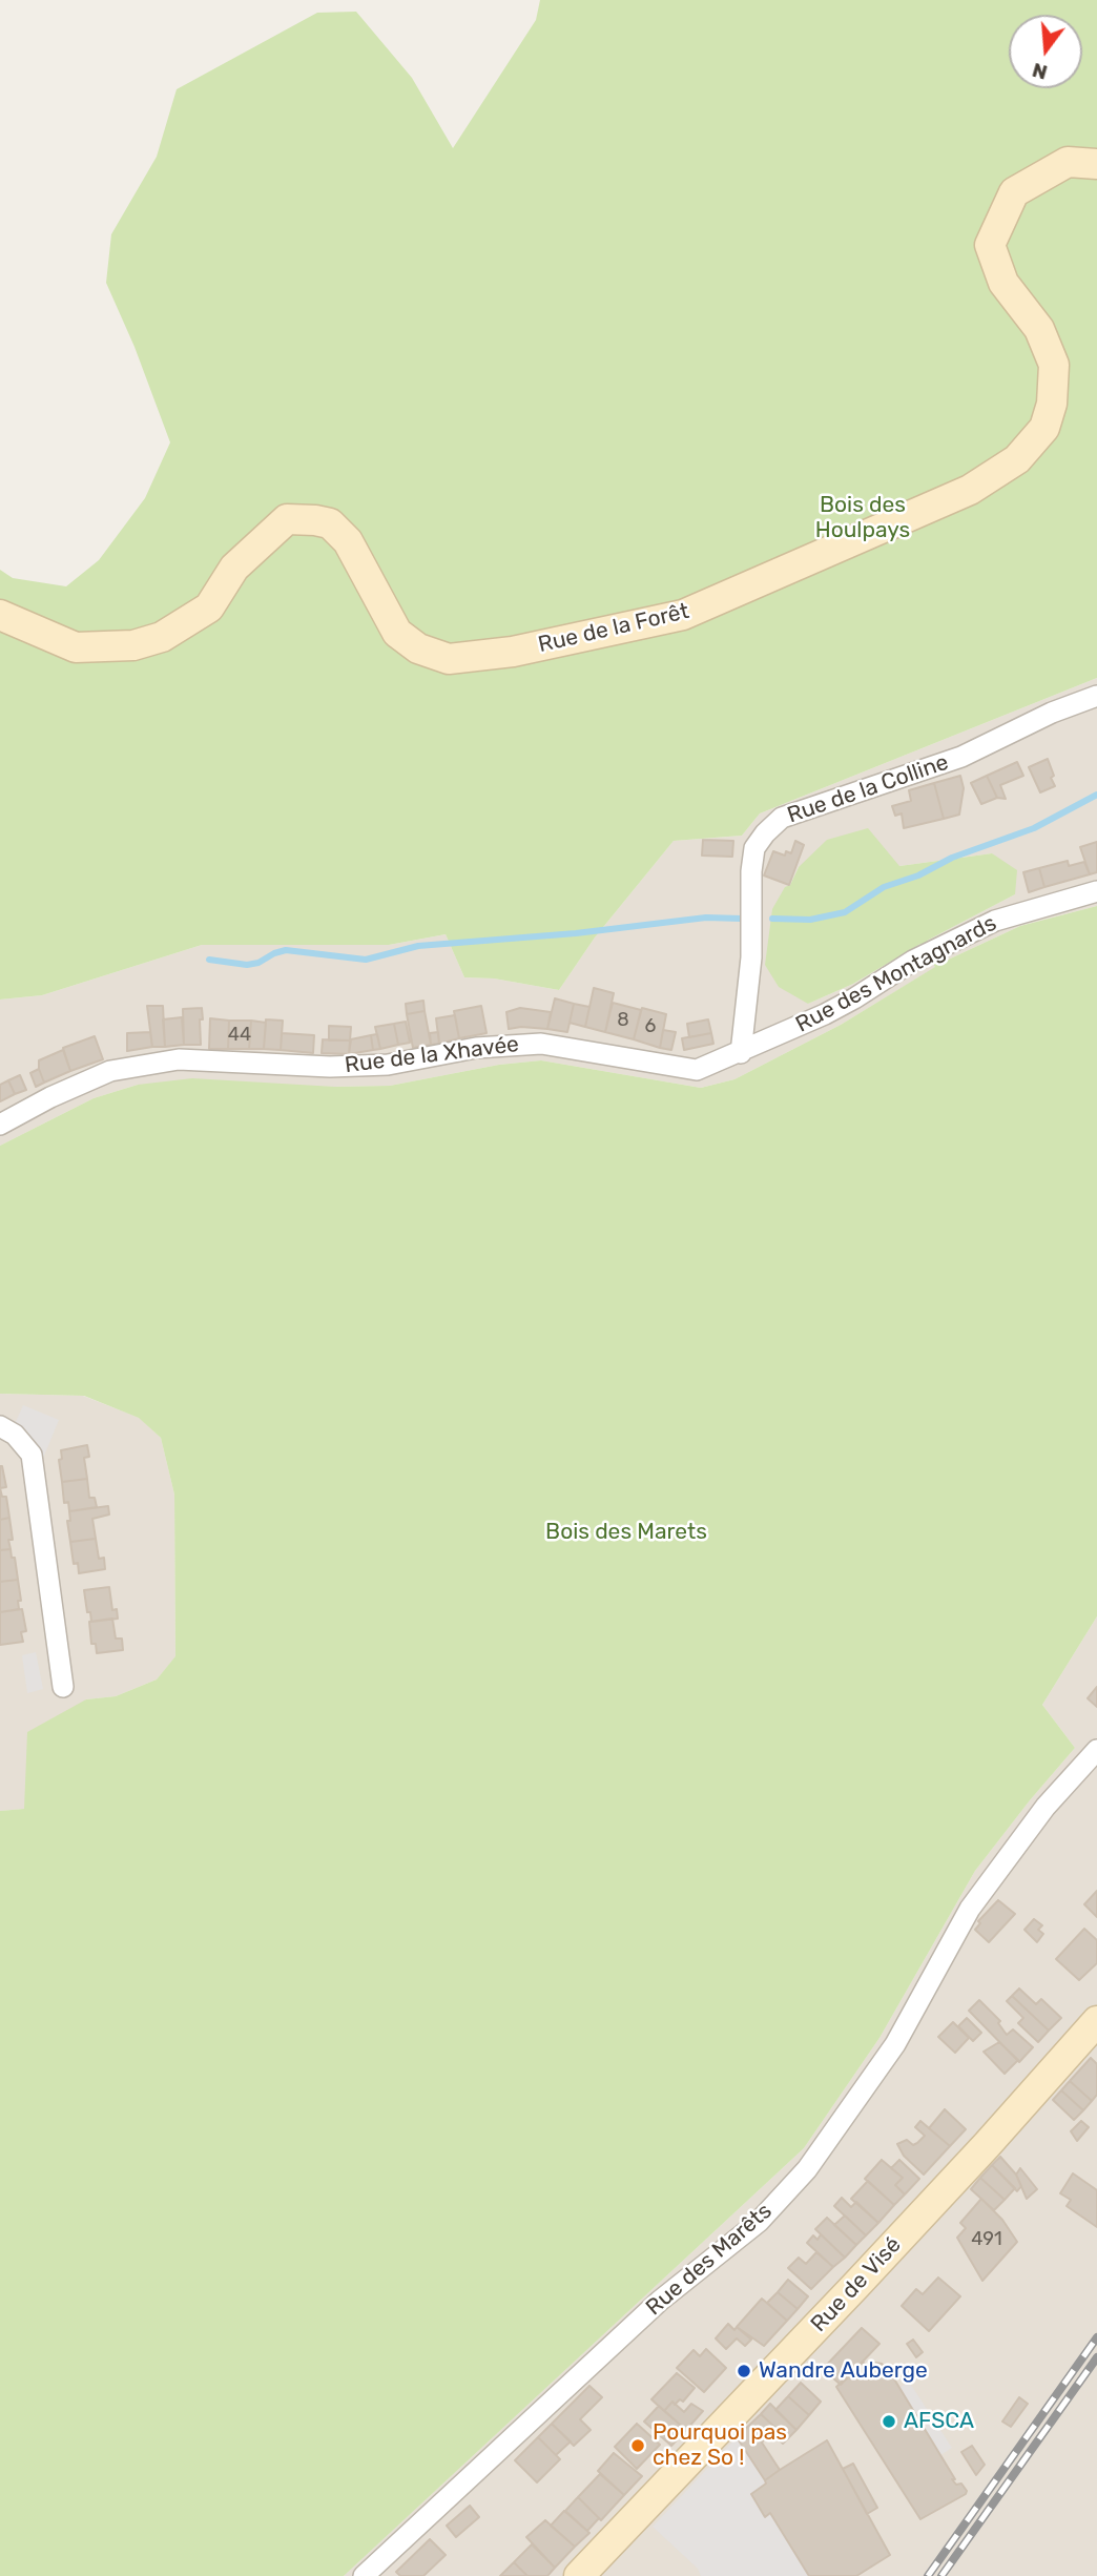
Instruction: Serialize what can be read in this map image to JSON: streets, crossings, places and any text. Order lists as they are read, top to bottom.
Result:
{
  "streets": {
    "main road": ["Rue de la Forêt", "Rue de Visé"],
    "street": [
      "Rue de la Colline",
      "Rue des Montagnards",
      "Rue de la Xhavée",
      "Rue des Marêts"
    ]
  },
  "crossings": [
    ["Rue de la Colline", "Rue des Montagnards"],
    ["Rue de la Colline", "Rue de la Xhavée"],
    ["Rue des Montagnards", "Rue de la Xhavée"]
  ],
  "parks": ["Bois des Houlpays", "Bois des Marets"],
  "places": ["Wandre Auberge", "AFSCA", "Pourquoi pas chez So !"],
  "house_numbers": [
    "8",
    "6",
    "44",
    "491"
  ],
  "north": "bottom"
}
